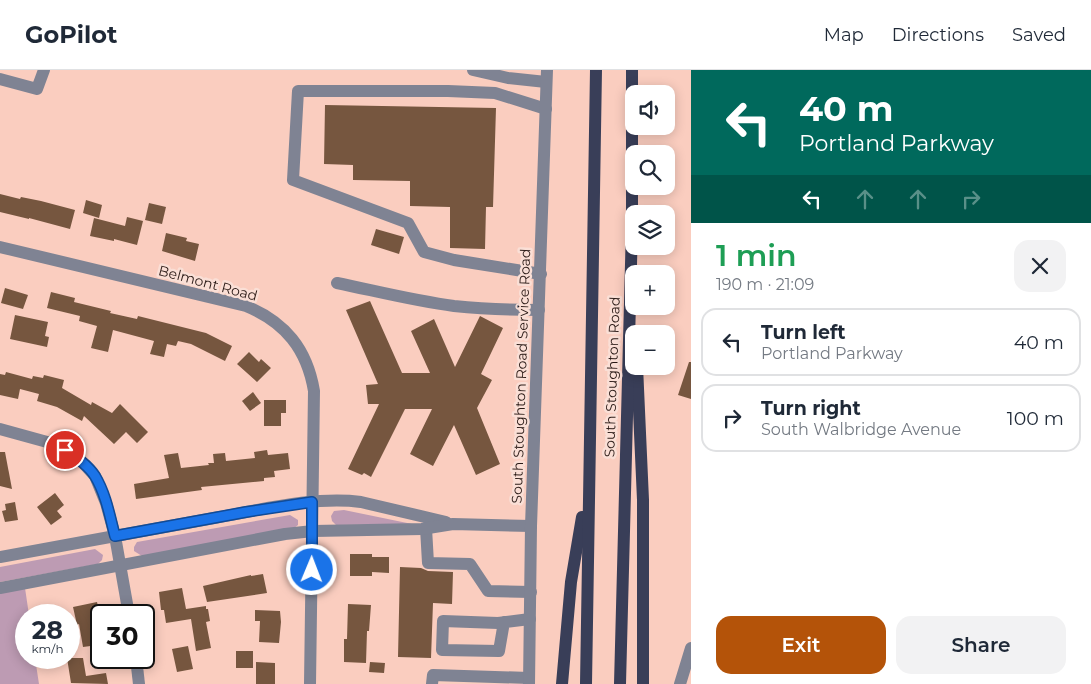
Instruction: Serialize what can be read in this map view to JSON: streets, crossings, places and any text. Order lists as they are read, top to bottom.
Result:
{
  "streets": {
    "main road": ["South Stoughton Road"],
    "street": ["Belmont Road", "South Stoughton Road Service Road"]
  },
  "page": {
    "header": "GoPilot",
    "nav": ["Map", "Directions", "Saved"],
    "turn": ["40 m", "Portland Parkway"],
    "map_buttons": ["+", "−"],
    "heading": ["1 min", "190 m · 21:09"],
    "list": [
      {
        "name": "Turn left",
        "note": "Portland Parkway",
        "value": "40 m"
      },
      {
        "name": "Turn right",
        "note": "South Walbridge Avenue",
        "value": "100 m"
      }
    ],
    "speed": "28 km/h",
    "limit": "30",
    "buttons": ["Exit", "Share"]
  }
}
